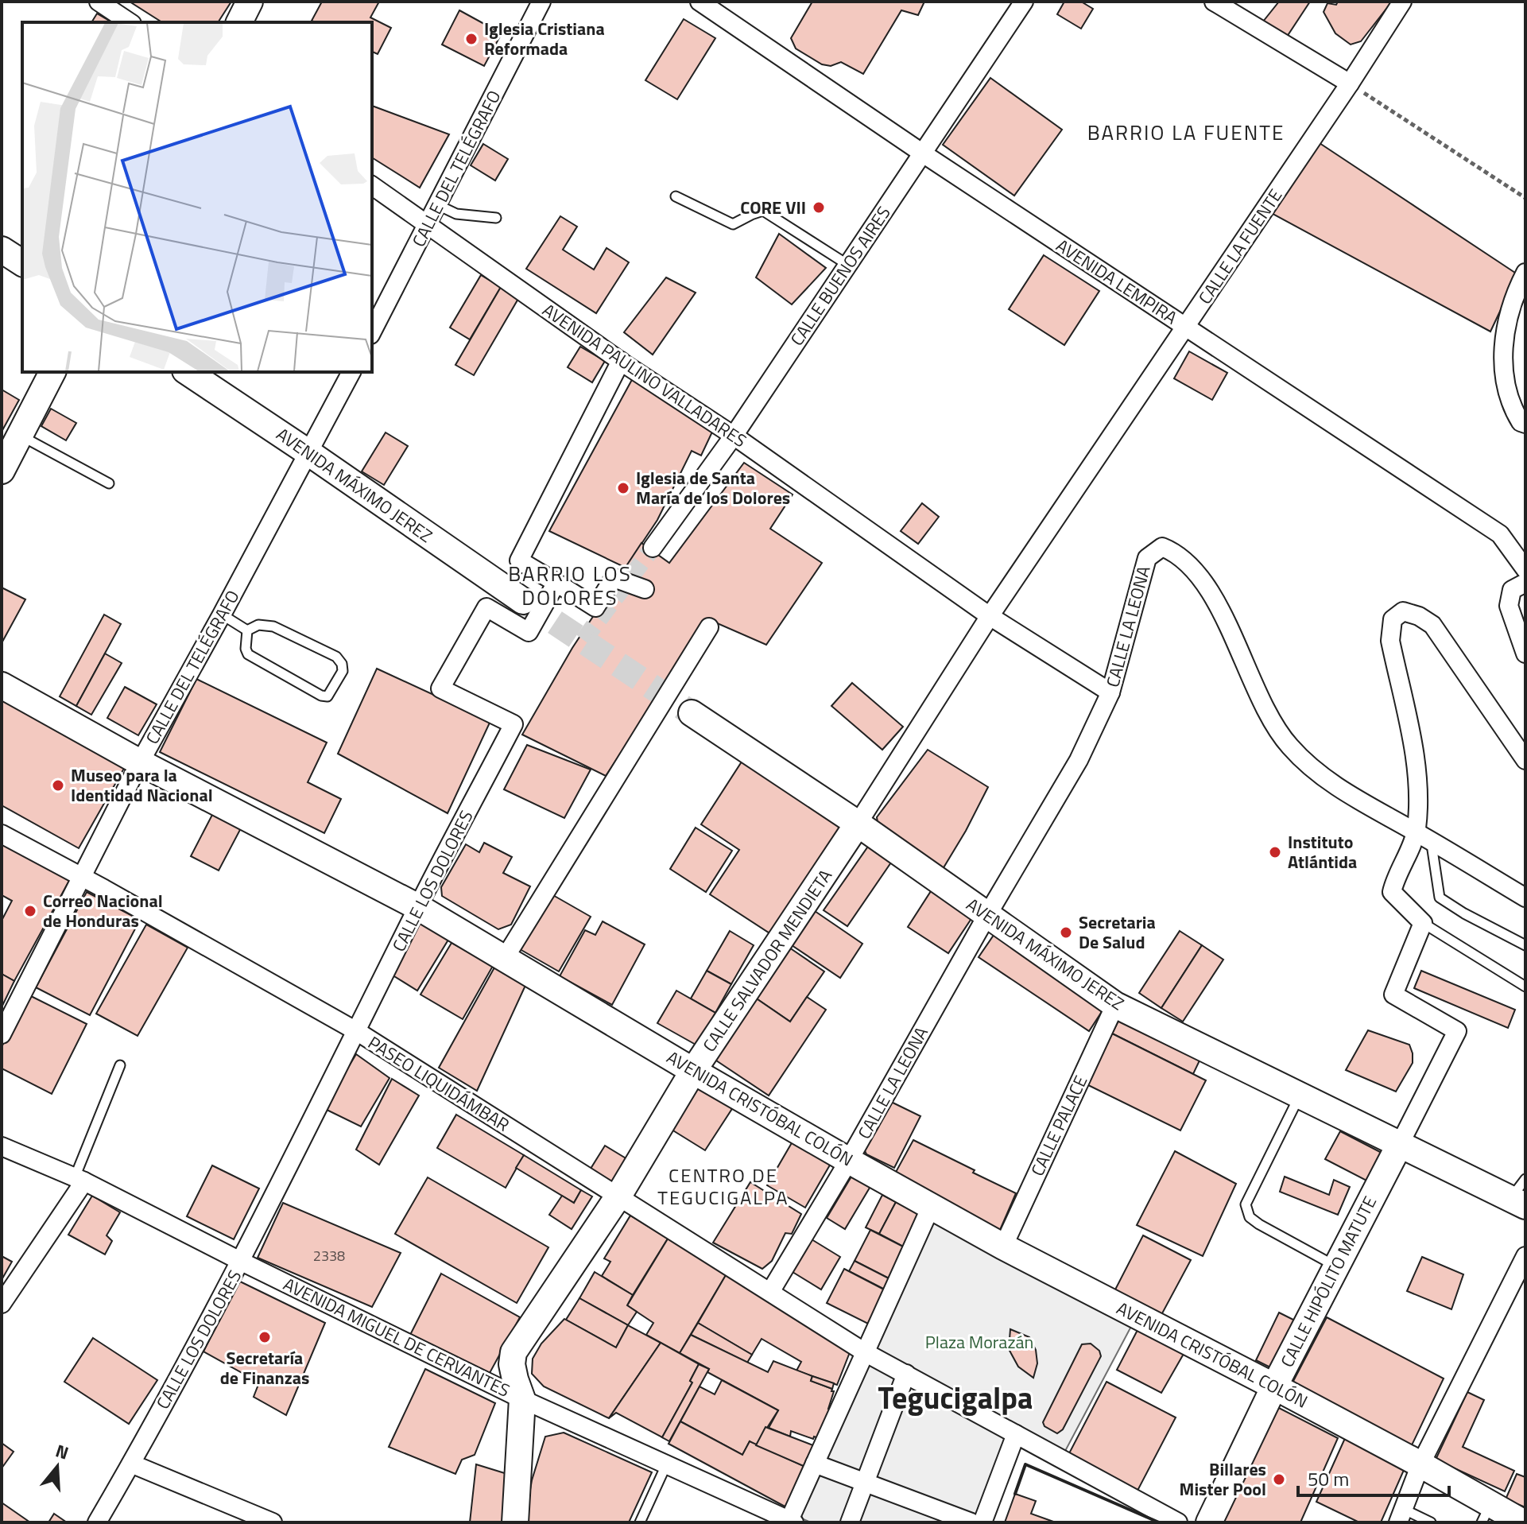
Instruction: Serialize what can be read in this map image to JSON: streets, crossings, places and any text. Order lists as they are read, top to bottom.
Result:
{
  "streets": {
    "main road": [
      "AVENIDA MÁXIMO JEREZ",
      "CALLE SALVADOR MENDIETA",
      "AVENIDA CRISTÓBAL COLÓN",
      "CALLE HIPÓLITO MATUTE"
    ],
    "street": [
      "CALLE DEL TELÉGRAFO",
      "CALLE LA FUENTE",
      "CALLE BUENOS AIRES",
      "AVENIDA LEMPIRA",
      "AVENIDA PAULINO VALLADARES",
      "CALLE LA LEONA",
      "CALLE LOS DOLORES",
      "PASEO LIQUIDÁMBAR",
      "CALLE PALACE",
      "AVENIDA MIGUEL DE CERVANTES"
    ]
  },
  "crossings": [
    ["CALLE DEL TELÉGRAFO", "AVENIDA PAULINO VALLADARES"],
    ["CALLE DEL TELÉGRAFO", "AVENIDA MÁXIMO JEREZ"],
    ["CALLE DEL TELÉGRAFO", "PASEO LIQUIDÁMBAR"],
    ["CALLE DEL TELÉGRAFO", "AVENIDA CRISTÓBAL COLÓN"],
    ["CALLE LA FUENTE", "AVENIDA LEMPIRA"],
    ["CALLE LA FUENTE", "AVENIDA PAULINO VALLADARES"],
    ["CALLE LA FUENTE", "CALLE SALVADOR MENDIETA"],
    ["CALLE BUENOS AIRES", "AVENIDA LEMPIRA"],
    ["CALLE BUENOS AIRES", "AVENIDA PAULINO VALLADARES"],
    ["AVENIDA PAULINO VALLADARES", "CALLE LA LEONA"],
    ["AVENIDA PAULINO VALLADARES", "CALLE SALVADOR MENDIETA"],
    ["AVENIDA MÁXIMO JEREZ", "CALLE LA LEONA"],
    ["AVENIDA MÁXIMO JEREZ", "CALLE SALVADOR MENDIETA"],
    ["AVENIDA MÁXIMO JEREZ", "CALLE PALACE"],
    ["AVENIDA MÁXIMO JEREZ", "CALLE HIPÓLITO MATUTE"],
    ["CALLE LA LEONA", "PASEO LIQUIDÁMBAR"],
    ["CALLE LA LEONA", "AVENIDA CRISTÓBAL COLÓN"],
    ["CALLE LOS DOLORES", "PASEO LIQUIDÁMBAR"],
    ["CALLE LOS DOLORES", "AVENIDA CRISTÓBAL COLÓN"],
    ["CALLE LOS DOLORES", "AVENIDA MIGUEL DE CERVANTES"],
    ["CALLE SALVADOR MENDIETA", "PASEO LIQUIDÁMBAR"],
    ["CALLE SALVADOR MENDIETA", "AVENIDA CRISTÓBAL COLÓN"],
    ["CALLE SALVADOR MENDIETA", "AVENIDA MIGUEL DE CERVANTES"],
    ["AVENIDA CRISTÓBAL COLÓN", "CALLE PALACE"],
    ["AVENIDA CRISTÓBAL COLÓN", "CALLE HIPÓLITO MATUTE"]
  ],
  "districts": [
    "BARRIO LA FUENTE",
    "BARRIO LOS DOLORES",
    "CENTRO DE TEGUCIGALPA",
    "Tegucigalpa"
  ],
  "parks": ["Plaza Morazán"],
  "places": [
    "Iglesia Cristiana Reformada",
    "CORE VII",
    "Iglesia de Santa María de los Dolores",
    "Museo para la Identidad Nacional",
    "Instituto Atlántida",
    "Correo Nacional de Honduras",
    "Secretaria De Salud",
    "Secretaría de Finanzas",
    "Billares Mister Pool"
  ],
  "house_numbers": ["2338"],
  "scale_bar": "50 m",
  "north": "top"
}
